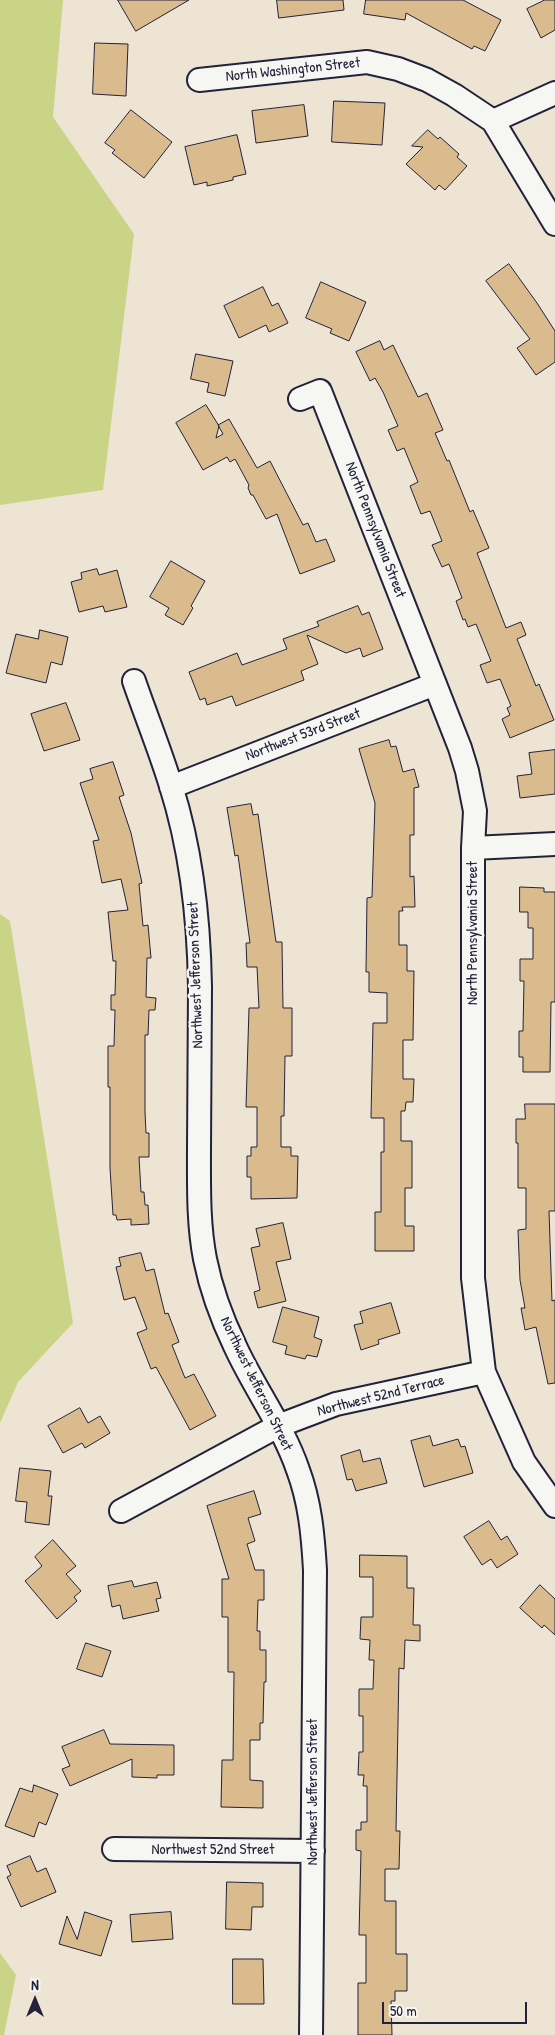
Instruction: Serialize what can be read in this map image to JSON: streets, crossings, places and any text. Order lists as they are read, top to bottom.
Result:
{
  "streets": {
    "street": [
      "North Washington Street",
      "North Pennsylvania Street",
      "Northwest 53rd Street",
      "Northwest Jefferson Street",
      "Northwest 52nd Terrace",
      "Northwest 52nd Street"
    ]
  },
  "crossings": [
    ["North Pennsylvania Street", "Northwest 53rd Street"],
    ["North Pennsylvania Street", "Northwest 52nd Terrace"],
    ["Northwest 53rd Street", "Northwest Jefferson Street"],
    ["Northwest Jefferson Street", "Northwest 52nd Terrace"],
    ["Northwest Jefferson Street", "Northwest 52nd Street"]
  ],
  "scale_bar": "50 m",
  "north": "top"
}
